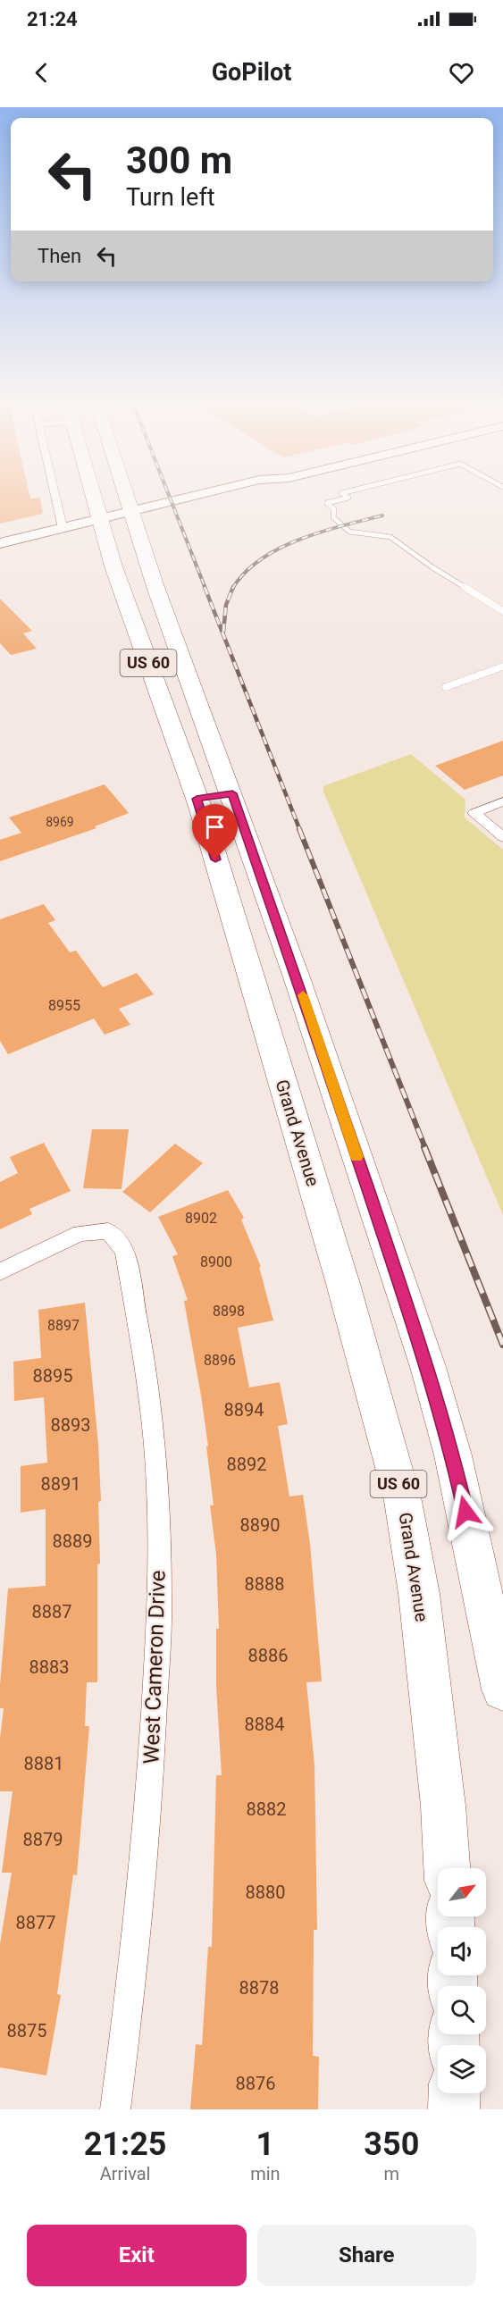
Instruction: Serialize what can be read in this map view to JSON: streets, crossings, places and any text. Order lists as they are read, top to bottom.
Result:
{
  "streets": {
    "highway": ["US 60", "Grand Avenue"],
    "street": ["West Cameron Drive"]
  },
  "house_numbers": [
    "8969",
    "8955",
    "8902",
    "8900",
    "8898",
    "8897",
    "8896",
    "8895",
    "8894",
    "8893",
    "8892",
    "8891",
    "8890",
    "8889",
    "8888",
    "8887",
    "8886",
    "8883",
    "8884",
    "8881",
    "8882",
    "8879",
    "8880",
    "8877",
    "8878",
    "8875",
    "8876"
  ],
  "north": "top right",
  "page": {
    "status": "21:24",
    "header": "GoPilot",
    "turn": ["300 m", "Turn left"],
    "then": "Then",
    "eta": [
      "21:25",
      "Arrival",
      "1",
      "min",
      "350",
      "m"
    ],
    "buttons": ["Exit", "Share"]
  }
}
